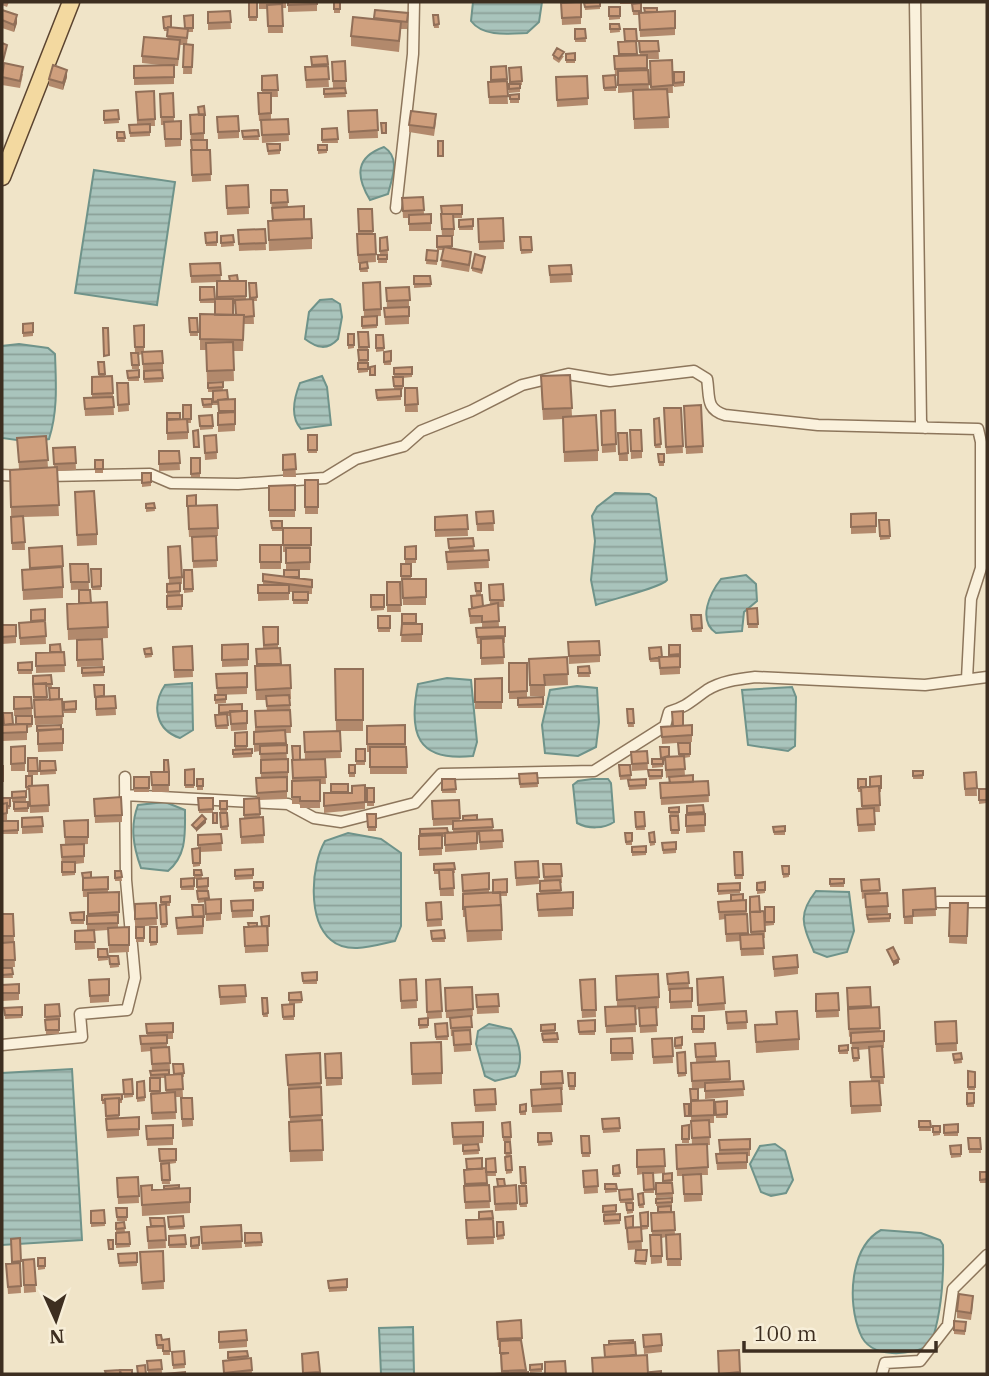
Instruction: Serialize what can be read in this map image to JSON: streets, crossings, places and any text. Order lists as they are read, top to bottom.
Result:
{
  "scale_bar": "100 m",
  "north": "bottom"
}
